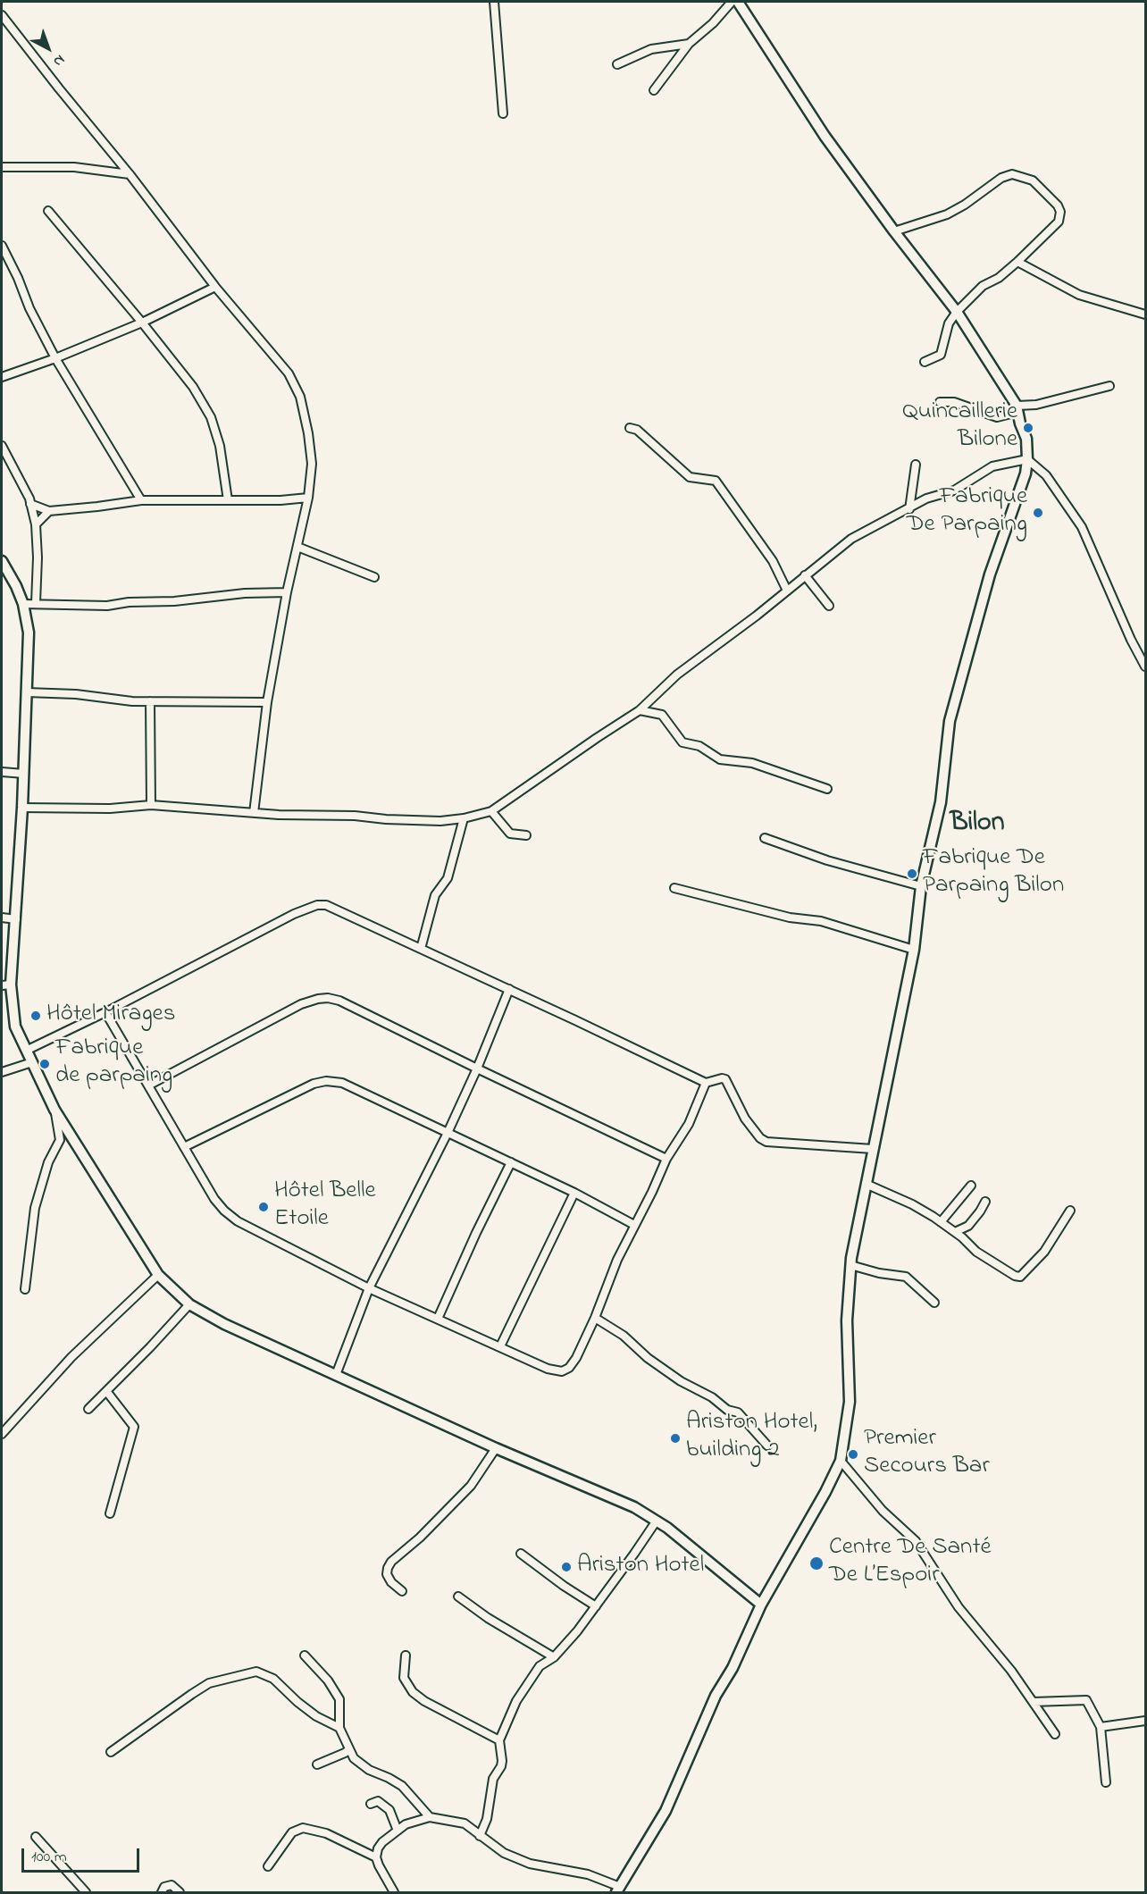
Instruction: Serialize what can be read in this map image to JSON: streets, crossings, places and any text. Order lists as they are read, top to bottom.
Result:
{
  "districts": ["Bilon"],
  "places": [
    "Quincaillerie Bilone",
    "Fabrique De Parpaing",
    "Fabrique De Parpaing Bilon",
    "Hôtel Mirages",
    "Fabrique de parpaing",
    "Hôtel Belle Etoile",
    "Ariston Hotel, building 2",
    "Premier Secours Bar",
    "Centre De Santé De L’Espoir",
    "Ariston Hotel"
  ],
  "scale_bar": "100 m",
  "north": "bottom right"
}
